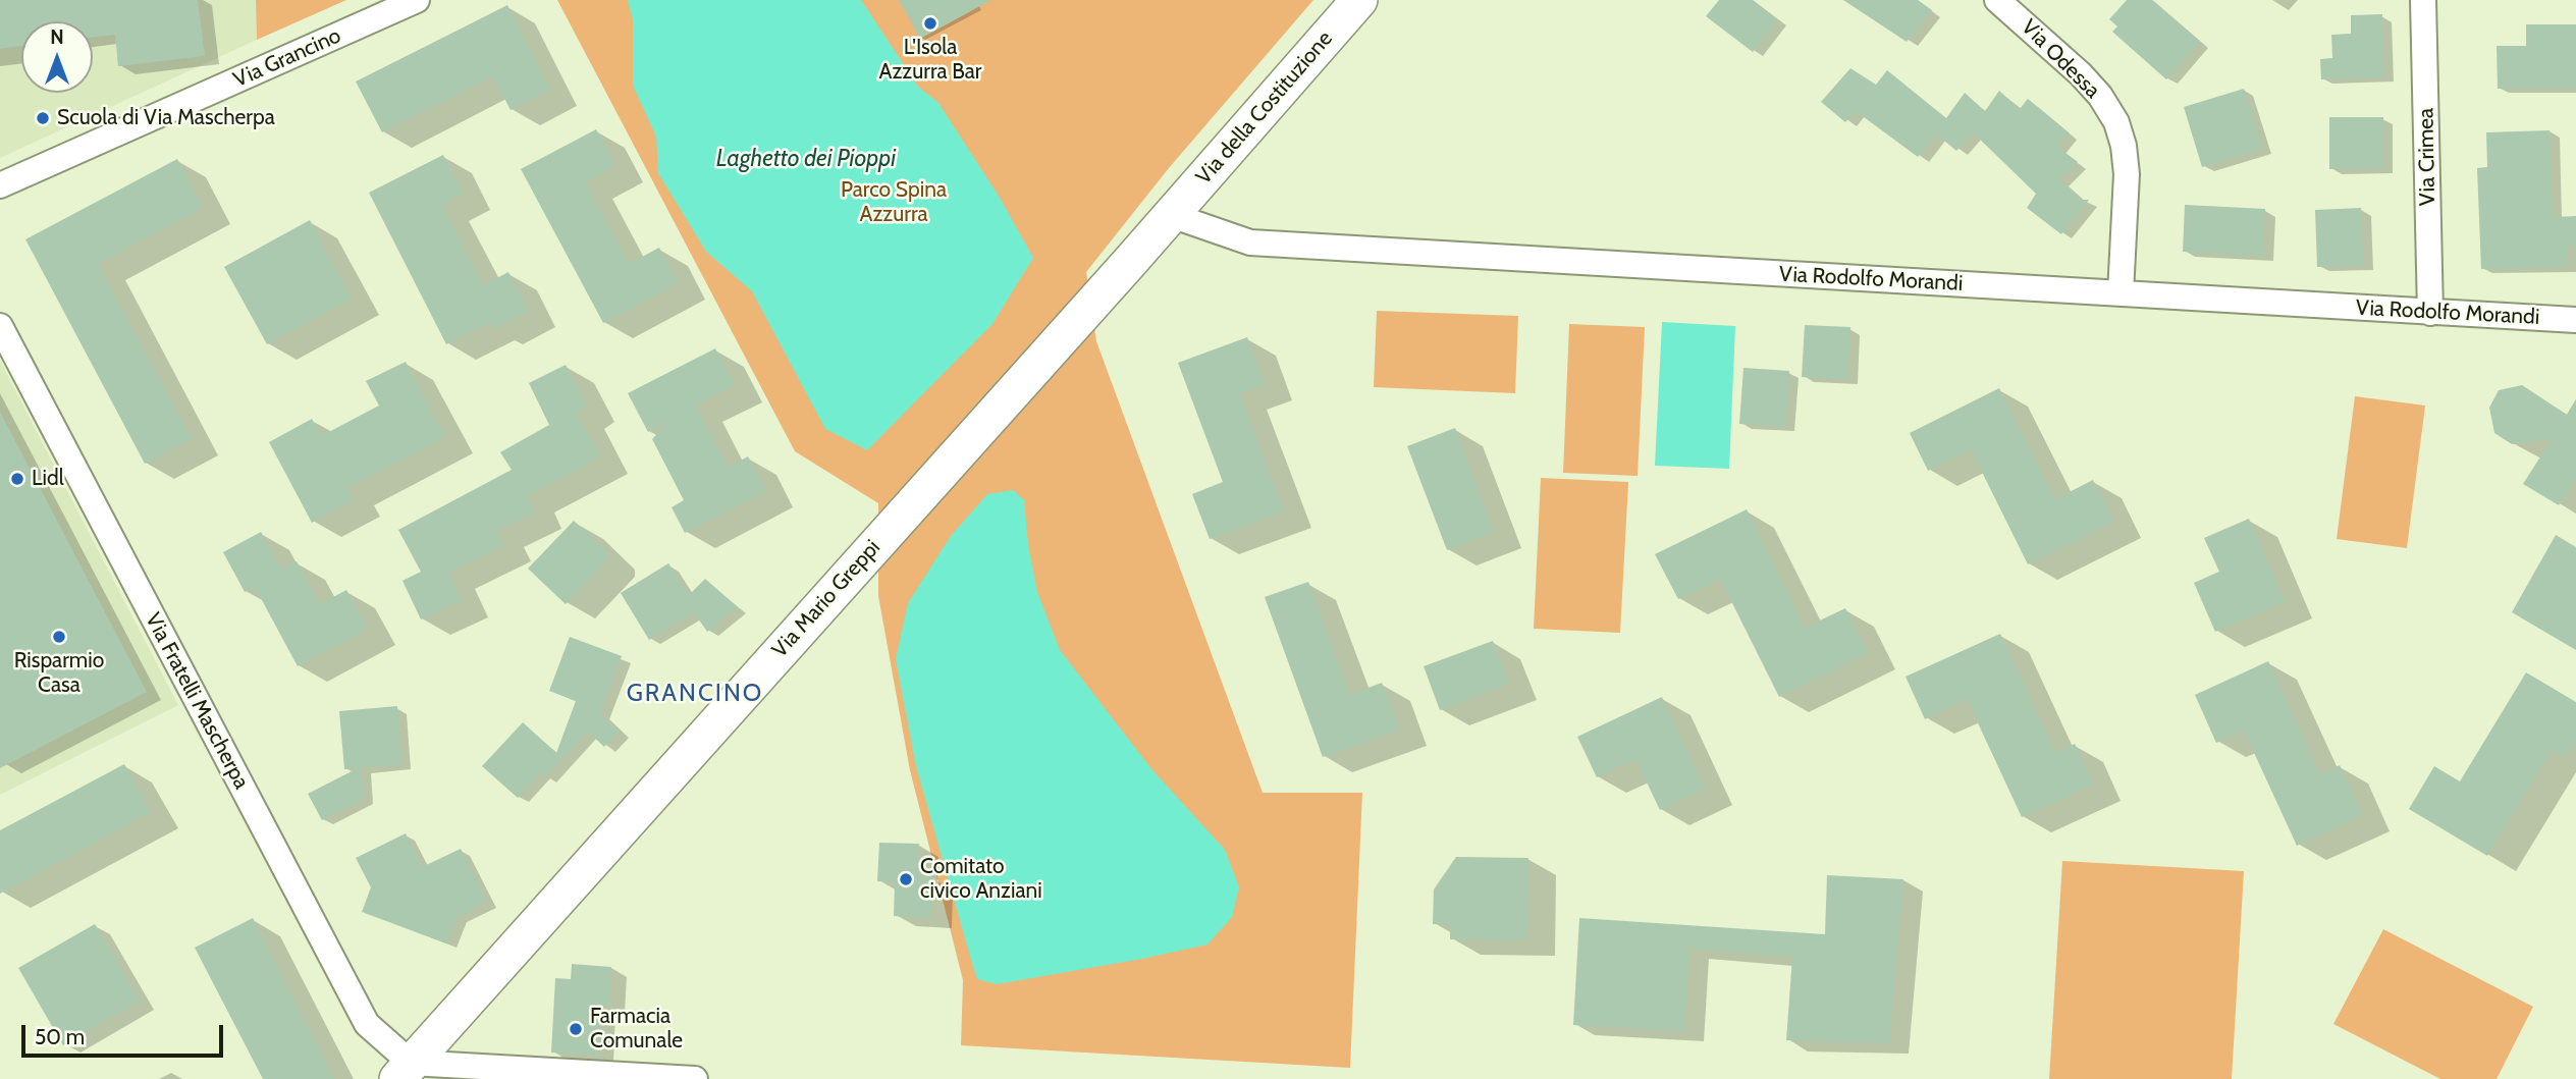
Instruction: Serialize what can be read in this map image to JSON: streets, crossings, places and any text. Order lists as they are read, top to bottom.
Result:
{
  "streets": {
    "main road": ["Via della Costituzione", "Via Mario Greppi"],
    "street": [
      "Via Grancino",
      "Via Odessa",
      "Via Crimea",
      "Via Rodolfo Morandi",
      "Via Fratelli Mascherpa"
    ]
  },
  "crossings": [
    ["Via Odessa", "Via Rodolfo Morandi"],
    ["Via della Costituzione", "Via Rodolfo Morandi"],
    ["Via della Costituzione", "Via Mario Greppi"],
    ["Via Crimea", "Via Rodolfo Morandi"],
    ["Via Rodolfo Morandi", "Via Mario Greppi"],
    ["Via Mario Greppi", "Via Fratelli Mascherpa"]
  ],
  "districts": ["GRANCINO"],
  "water": ["Laghetto dei Pioppi"],
  "parks": ["Parco Spina Azzurra"],
  "places": [
    "L'Isola Azzurra Bar",
    "Scuola di Via Mascherpa",
    "Lidl",
    "Risparmio Casa",
    "Comitato civico Anziani",
    "Farmacia Comunale"
  ],
  "scale_bar": "50 m",
  "north": "top"
}
